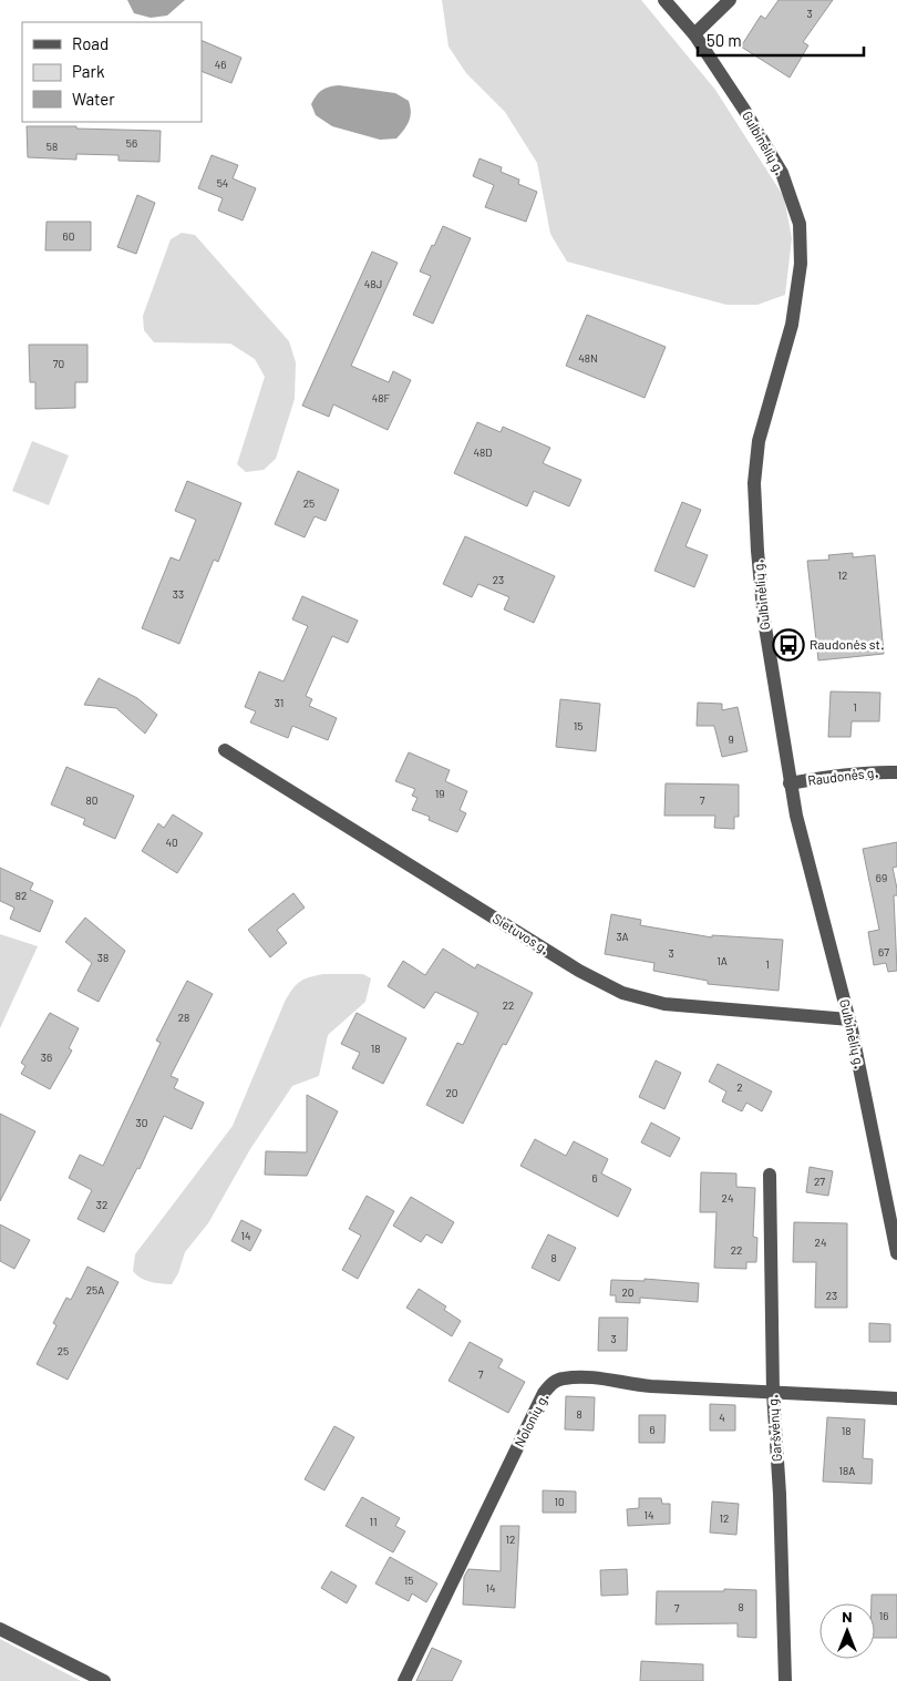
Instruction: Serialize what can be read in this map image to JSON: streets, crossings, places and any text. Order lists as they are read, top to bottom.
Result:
{
  "streets": {
    "street": [
      "Gulbinėlių g.",
      "Raudonės g.",
      "Sietuvos g.",
      "Nolonių g.",
      "Garšvėnų g."
    ]
  },
  "crossings": [
    ["Gulbinėlių g.", "Raudonės g."],
    ["Gulbinėlių g.", "Sietuvos g."],
    ["Nolonių g.", "Garšvėnų g."]
  ],
  "places": {
    "bus stop": ["Raudonės st."]
  },
  "house_numbers": [
    "3",
    "46",
    "56",
    "58",
    "54",
    "60",
    "48J",
    "48N",
    "70",
    "48F",
    "48D",
    "25",
    "12",
    "23",
    "33",
    "31",
    "1",
    "15",
    "9",
    "19",
    "80",
    "7",
    "40",
    "69",
    "82",
    "3A",
    "67",
    "3",
    "38",
    "1A",
    "1",
    "22",
    "28",
    "18",
    "36",
    "2",
    "20",
    "30",
    "6",
    "27",
    "24",
    "32",
    "14",
    "24",
    "22",
    "8",
    "25A",
    "20",
    "23",
    "3",
    "25",
    "7",
    "8",
    "4",
    "6",
    "18",
    "18A",
    "10",
    "14",
    "12",
    "11",
    "12",
    "15",
    "14",
    "8",
    "7",
    "16"
  ],
  "legend": ["Road", "Park", "Water"],
  "scale_bar": "50 m",
  "north": "top"
}
